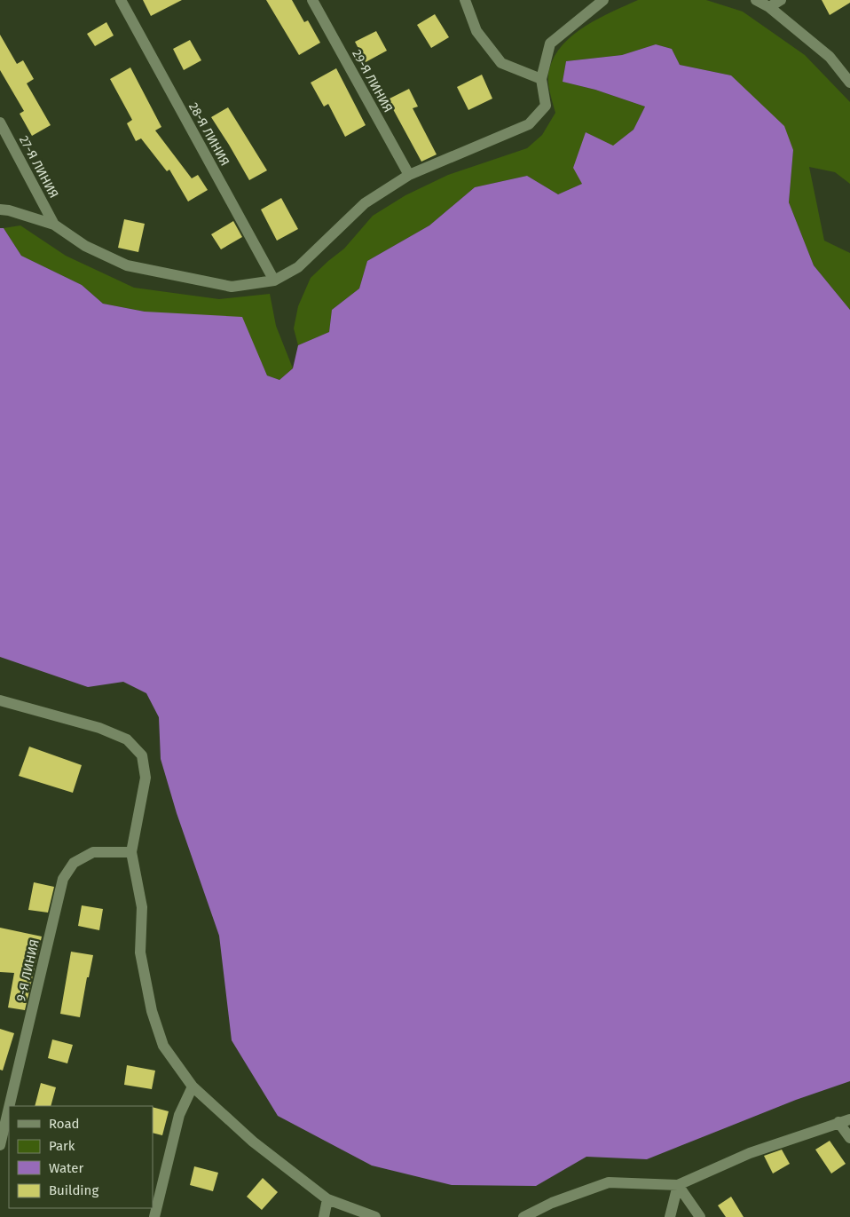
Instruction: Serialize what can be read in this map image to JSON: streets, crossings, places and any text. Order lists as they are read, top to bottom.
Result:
{
  "streets": {
    "street": [
      "29-Я ЛИНИЯ",
      "28-Я ЛИНИЯ",
      "27-Я ЛИНИЯ",
      "9-Я ЛИНИЯ"
    ]
  },
  "legend": [
    "Road",
    "Park",
    "Water",
    "Building"
  ]
}
